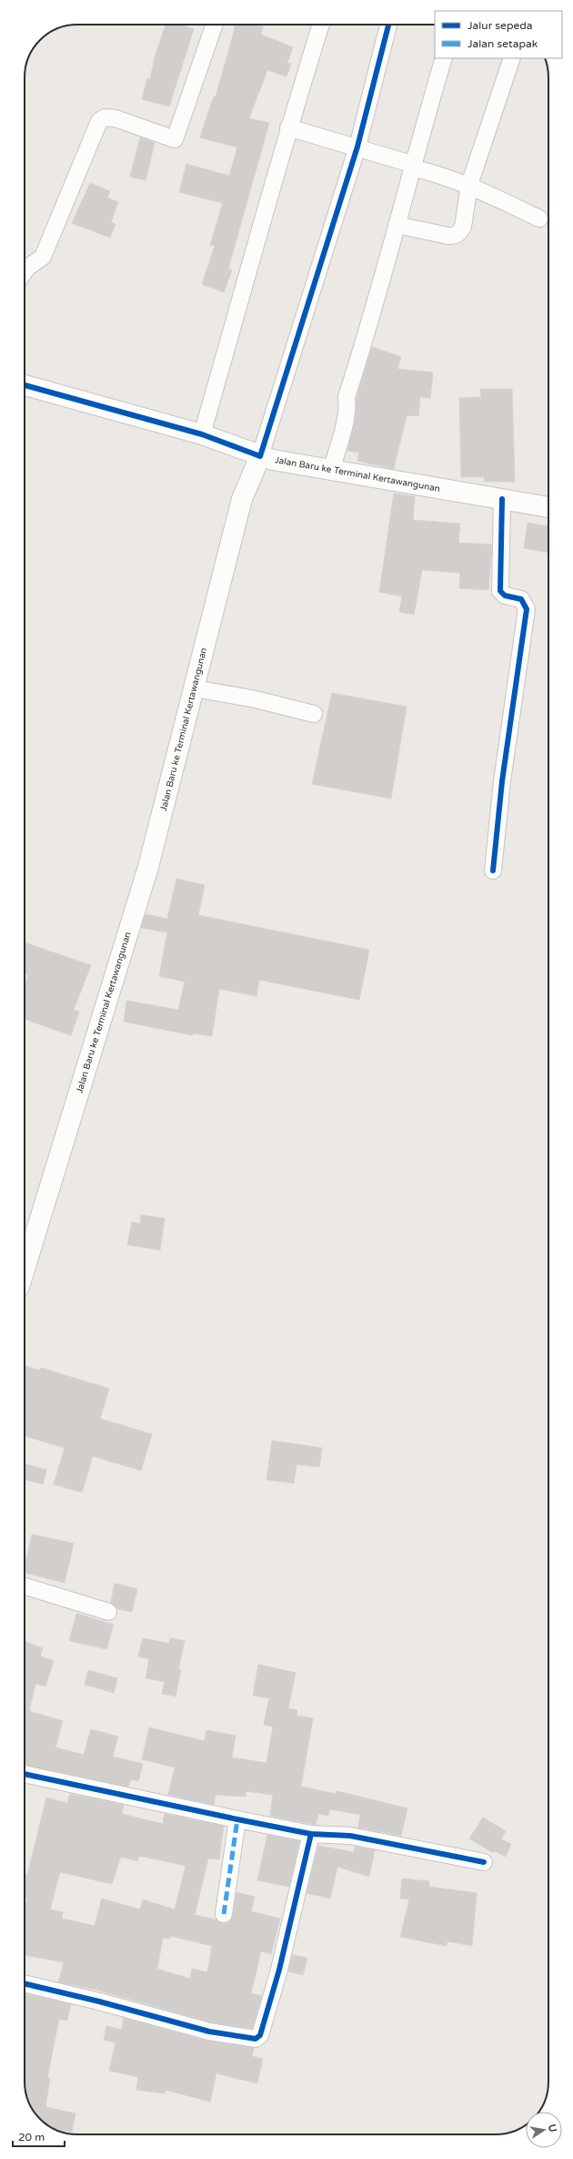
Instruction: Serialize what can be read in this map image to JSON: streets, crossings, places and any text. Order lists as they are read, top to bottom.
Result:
{
  "streets": {
    "main road": ["Jalan Baru ke Terminal Kertawangunan"]
  },
  "legend": ["Jalur sepeda", "Jalan setapak"],
  "scale_bar": "20 m",
  "north": "right"
}
